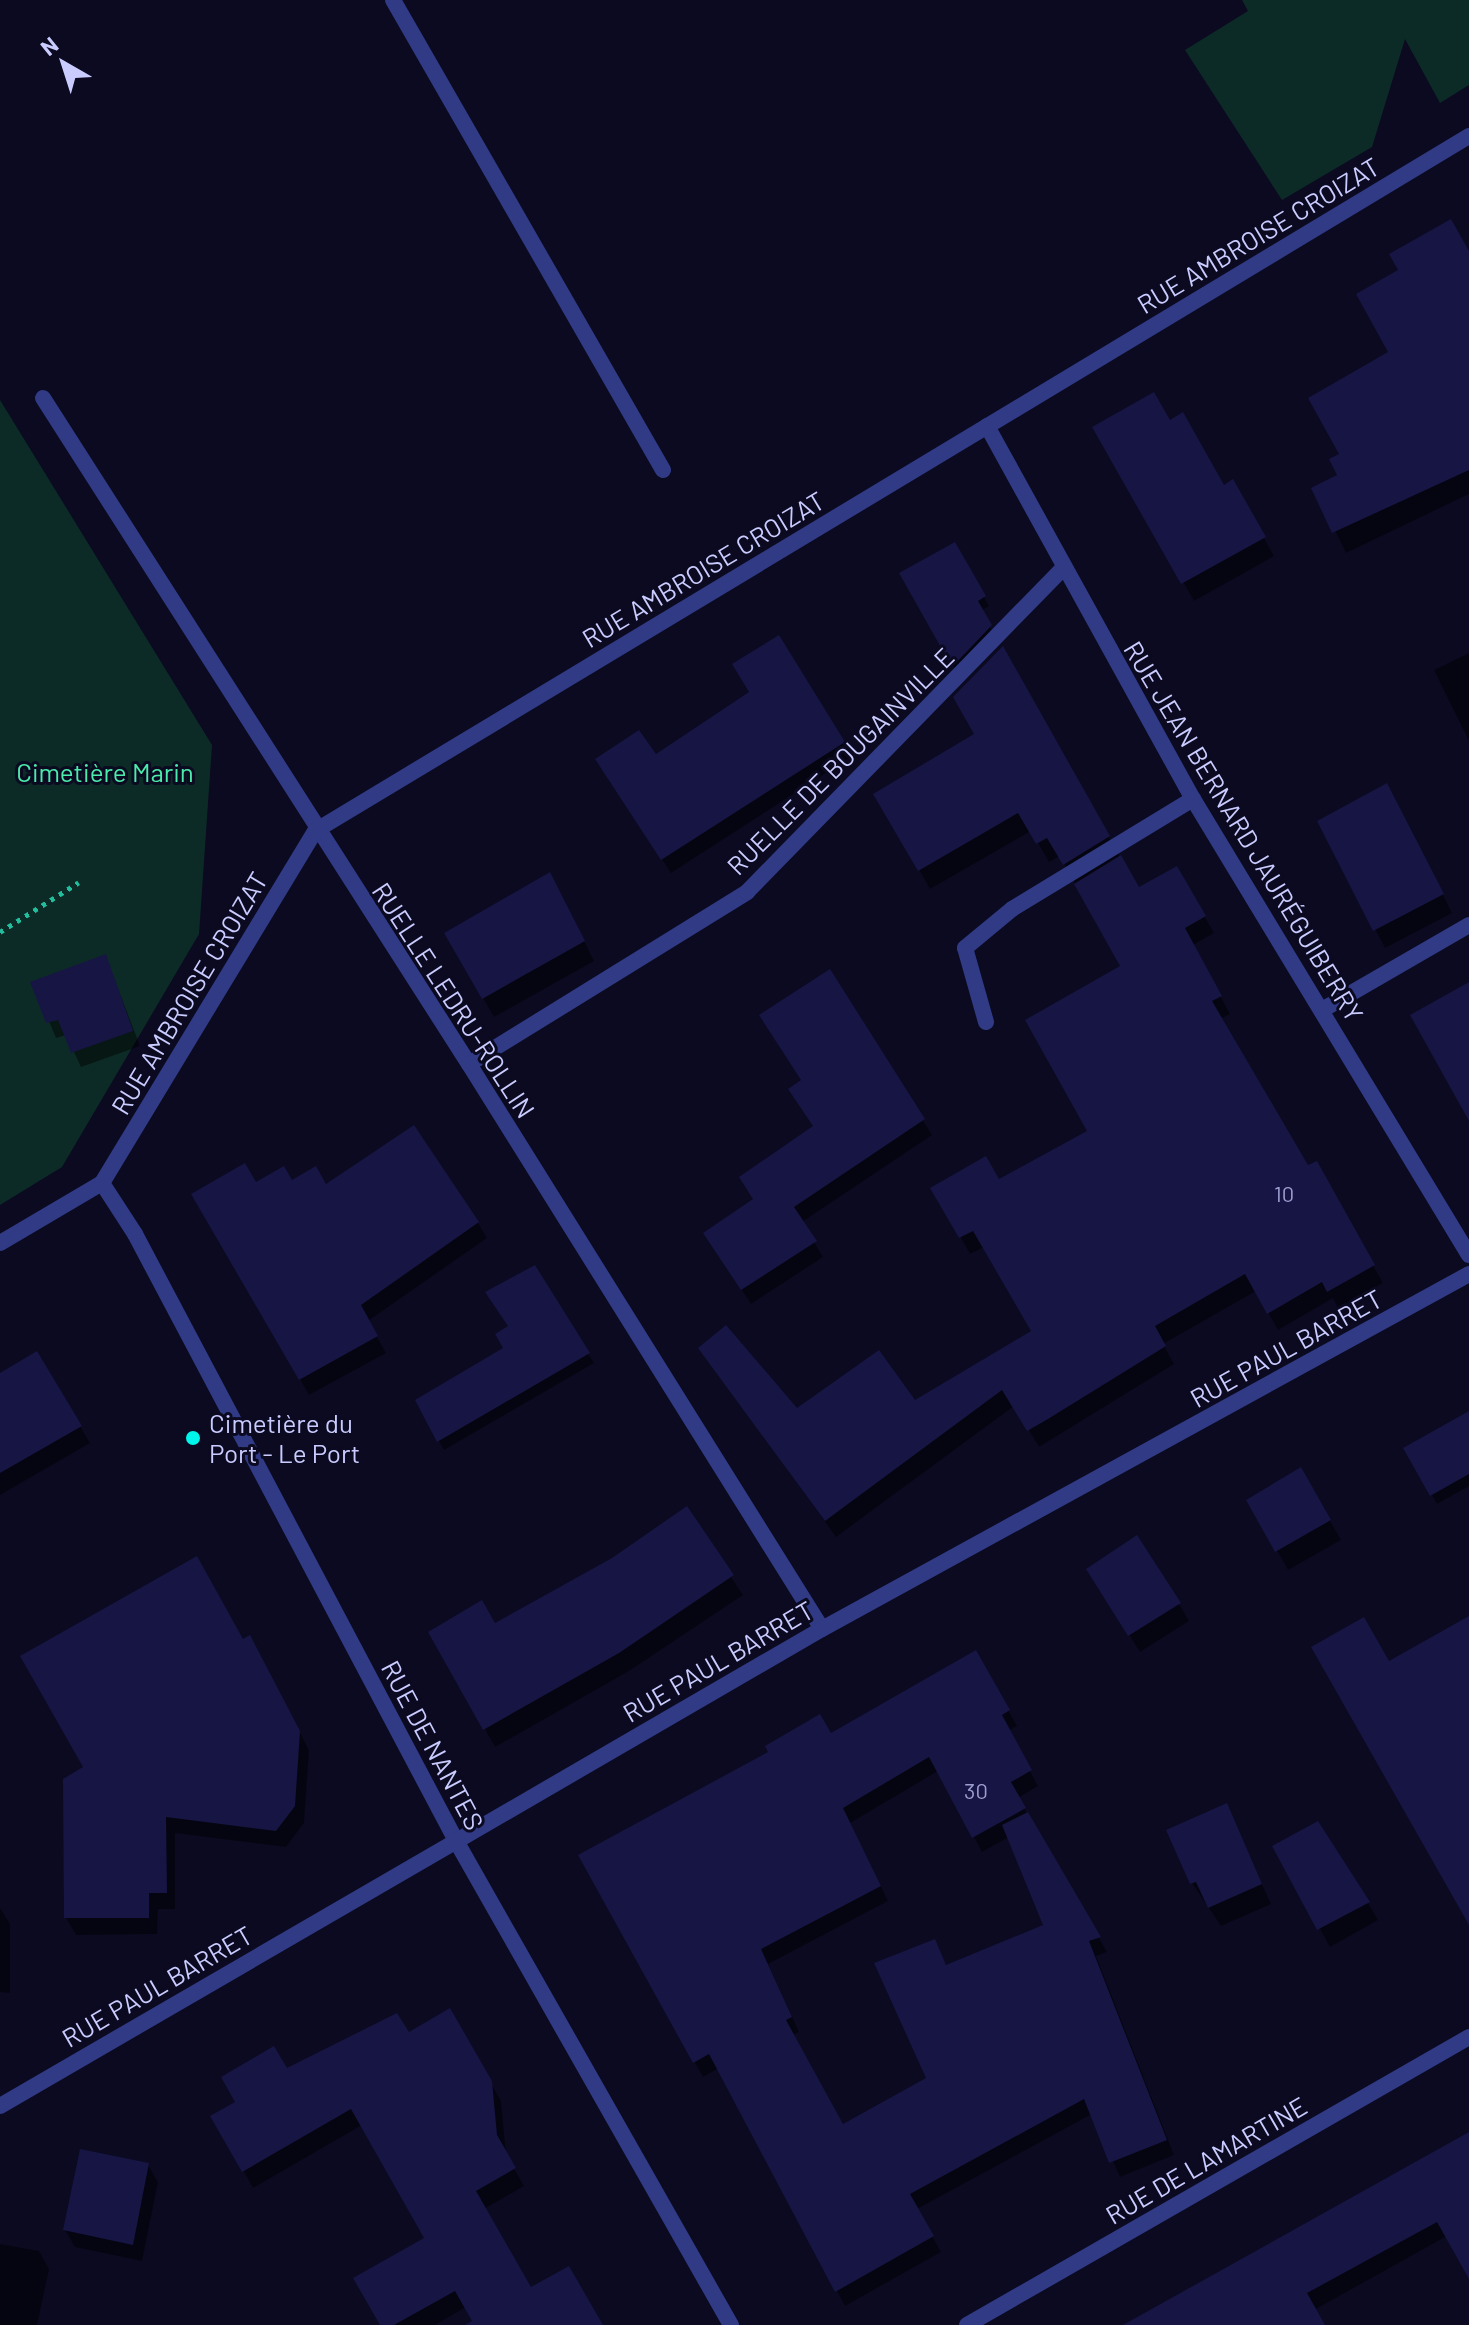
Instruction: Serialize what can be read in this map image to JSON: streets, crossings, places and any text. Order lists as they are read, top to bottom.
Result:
{
  "streets": {
    "street": [
      "RUE AMBROISE CROIZAT",
      "RUELLE DE BOUGAINVILLE",
      "RUE JEAN BERNARD JAURÉGUIBERRY",
      "RUELLE LEDRU-ROLLIN",
      "RUE PAUL BARRET",
      "RUE DE NANTES",
      "RUE DE LAMARTINE"
    ]
  },
  "crossings": [
    ["RUE AMBROISE CROIZAT", "RUE JEAN BERNARD JAURÉGUIBERRY"],
    ["RUE AMBROISE CROIZAT", "RUELLE LEDRU-ROLLIN"],
    ["RUE AMBROISE CROIZAT", "RUE DE NANTES"],
    ["RUELLE DE BOUGAINVILLE", "RUE JEAN BERNARD JAURÉGUIBERRY"],
    ["RUELLE DE BOUGAINVILLE", "RUELLE LEDRU-ROLLIN"],
    ["RUELLE LEDRU-ROLLIN", "RUE PAUL BARRET"],
    ["RUE PAUL BARRET", "RUE DE NANTES"]
  ],
  "parks": ["Cimetière Marin"],
  "places": ["Cimetière du Port - Le Port"],
  "house_numbers": ["10", "30"],
  "north": "top left"
}
